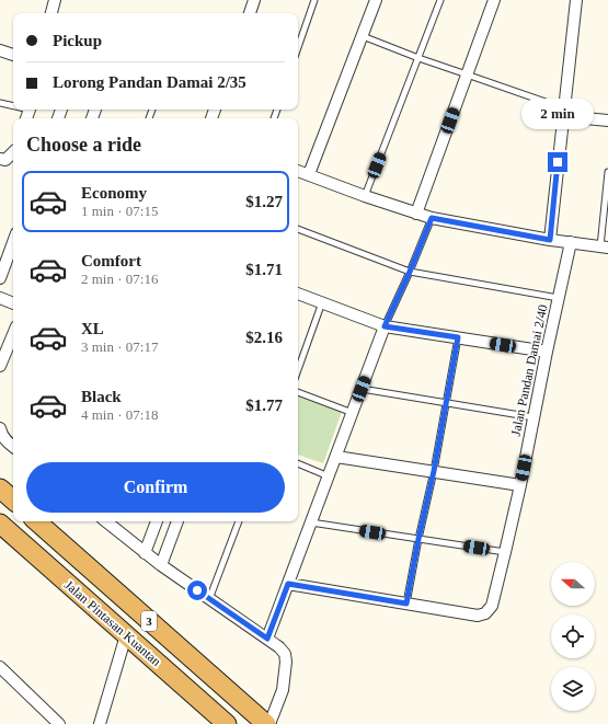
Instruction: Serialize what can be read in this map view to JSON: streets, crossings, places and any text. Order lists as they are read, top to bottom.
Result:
{
  "streets": {
    "highway": ["3", "Jalan Pintasan Kuantan"],
    "street": ["Jalan Pandan Damai 2/40"]
  },
  "north": "left",
  "page": {
    "banner": ["Pickup", "Lorong Pandan Damai 2/35"],
    "bubble": "2 min",
    "heading": "Choose a ride",
    "list": [
      {
        "name": "Economy",
        "note": "1 min · 07:15",
        "value": "$1.27"
      },
      {
        "name": "Comfort",
        "note": "2 min · 07:16",
        "value": "$1.71"
      },
      {
        "name": "XL",
        "note": "3 min · 07:17",
        "value": "$2.16"
      },
      {
        "name": "Black",
        "note": "4 min · 07:18",
        "value": "$1.77"
      }
    ],
    "buttons": "Confirm"
  }
}
